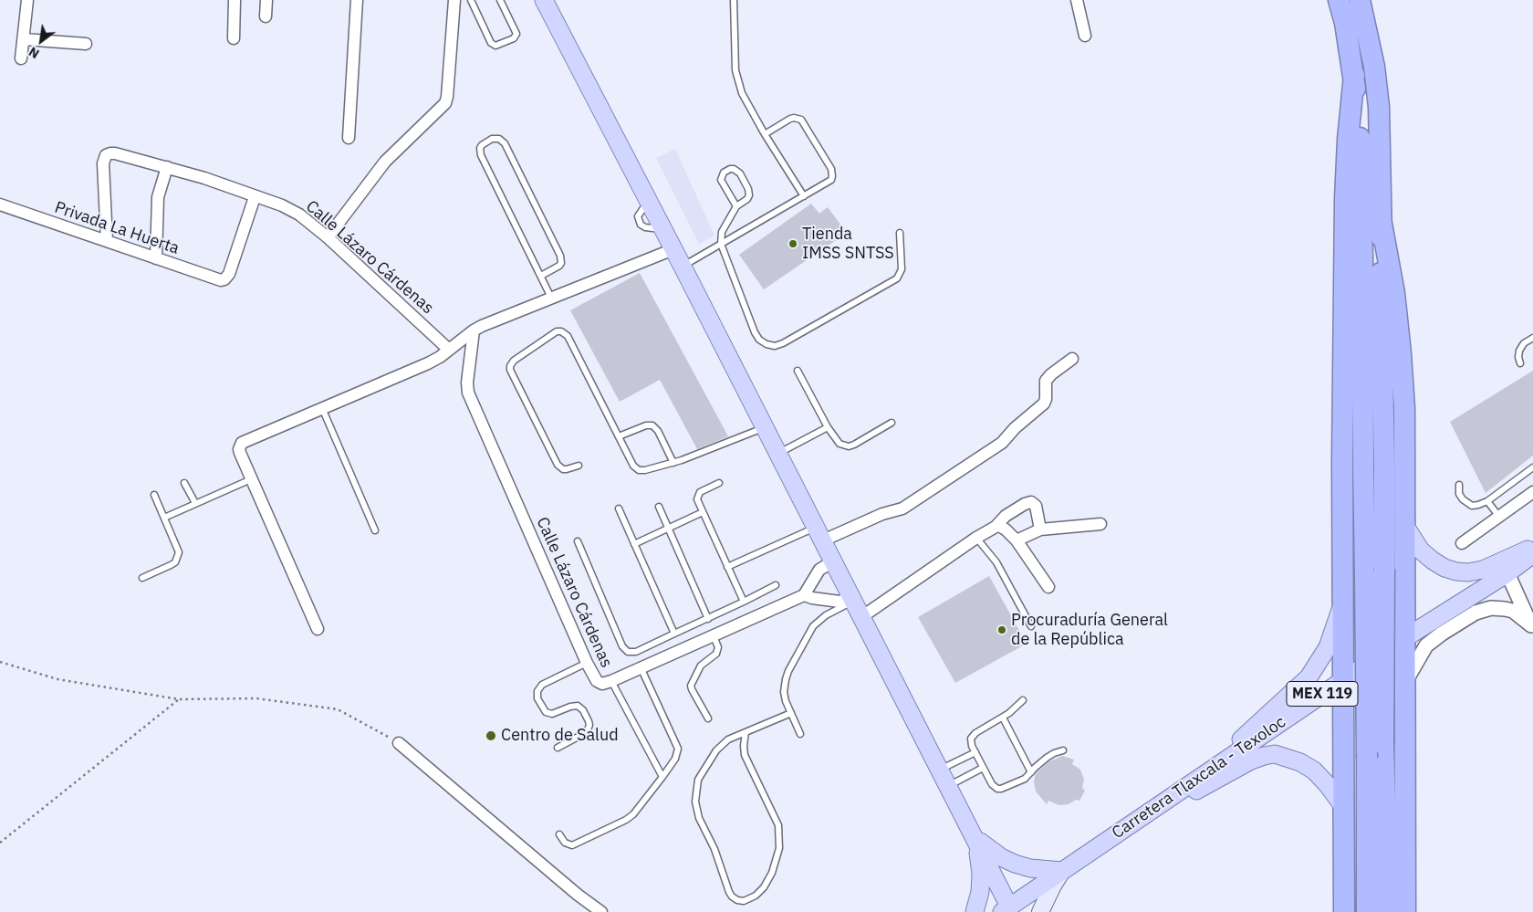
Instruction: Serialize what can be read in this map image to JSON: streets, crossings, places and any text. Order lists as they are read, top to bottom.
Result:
{
  "streets": {
    "main road": ["MEX 119", "Carretera Tlaxcala - Texoloc"],
    "street": ["Privada La Huerta", "Calle Lázaro Cárdenas"]
  },
  "crossings": [
    ["Privada La Huerta", "Calle Lázaro Cárdenas"]
  ],
  "places": ["Tienda IMSS SNTSS", "Procuraduría General de la República", "Centro de Salud"],
  "north": "bottom left"
}
